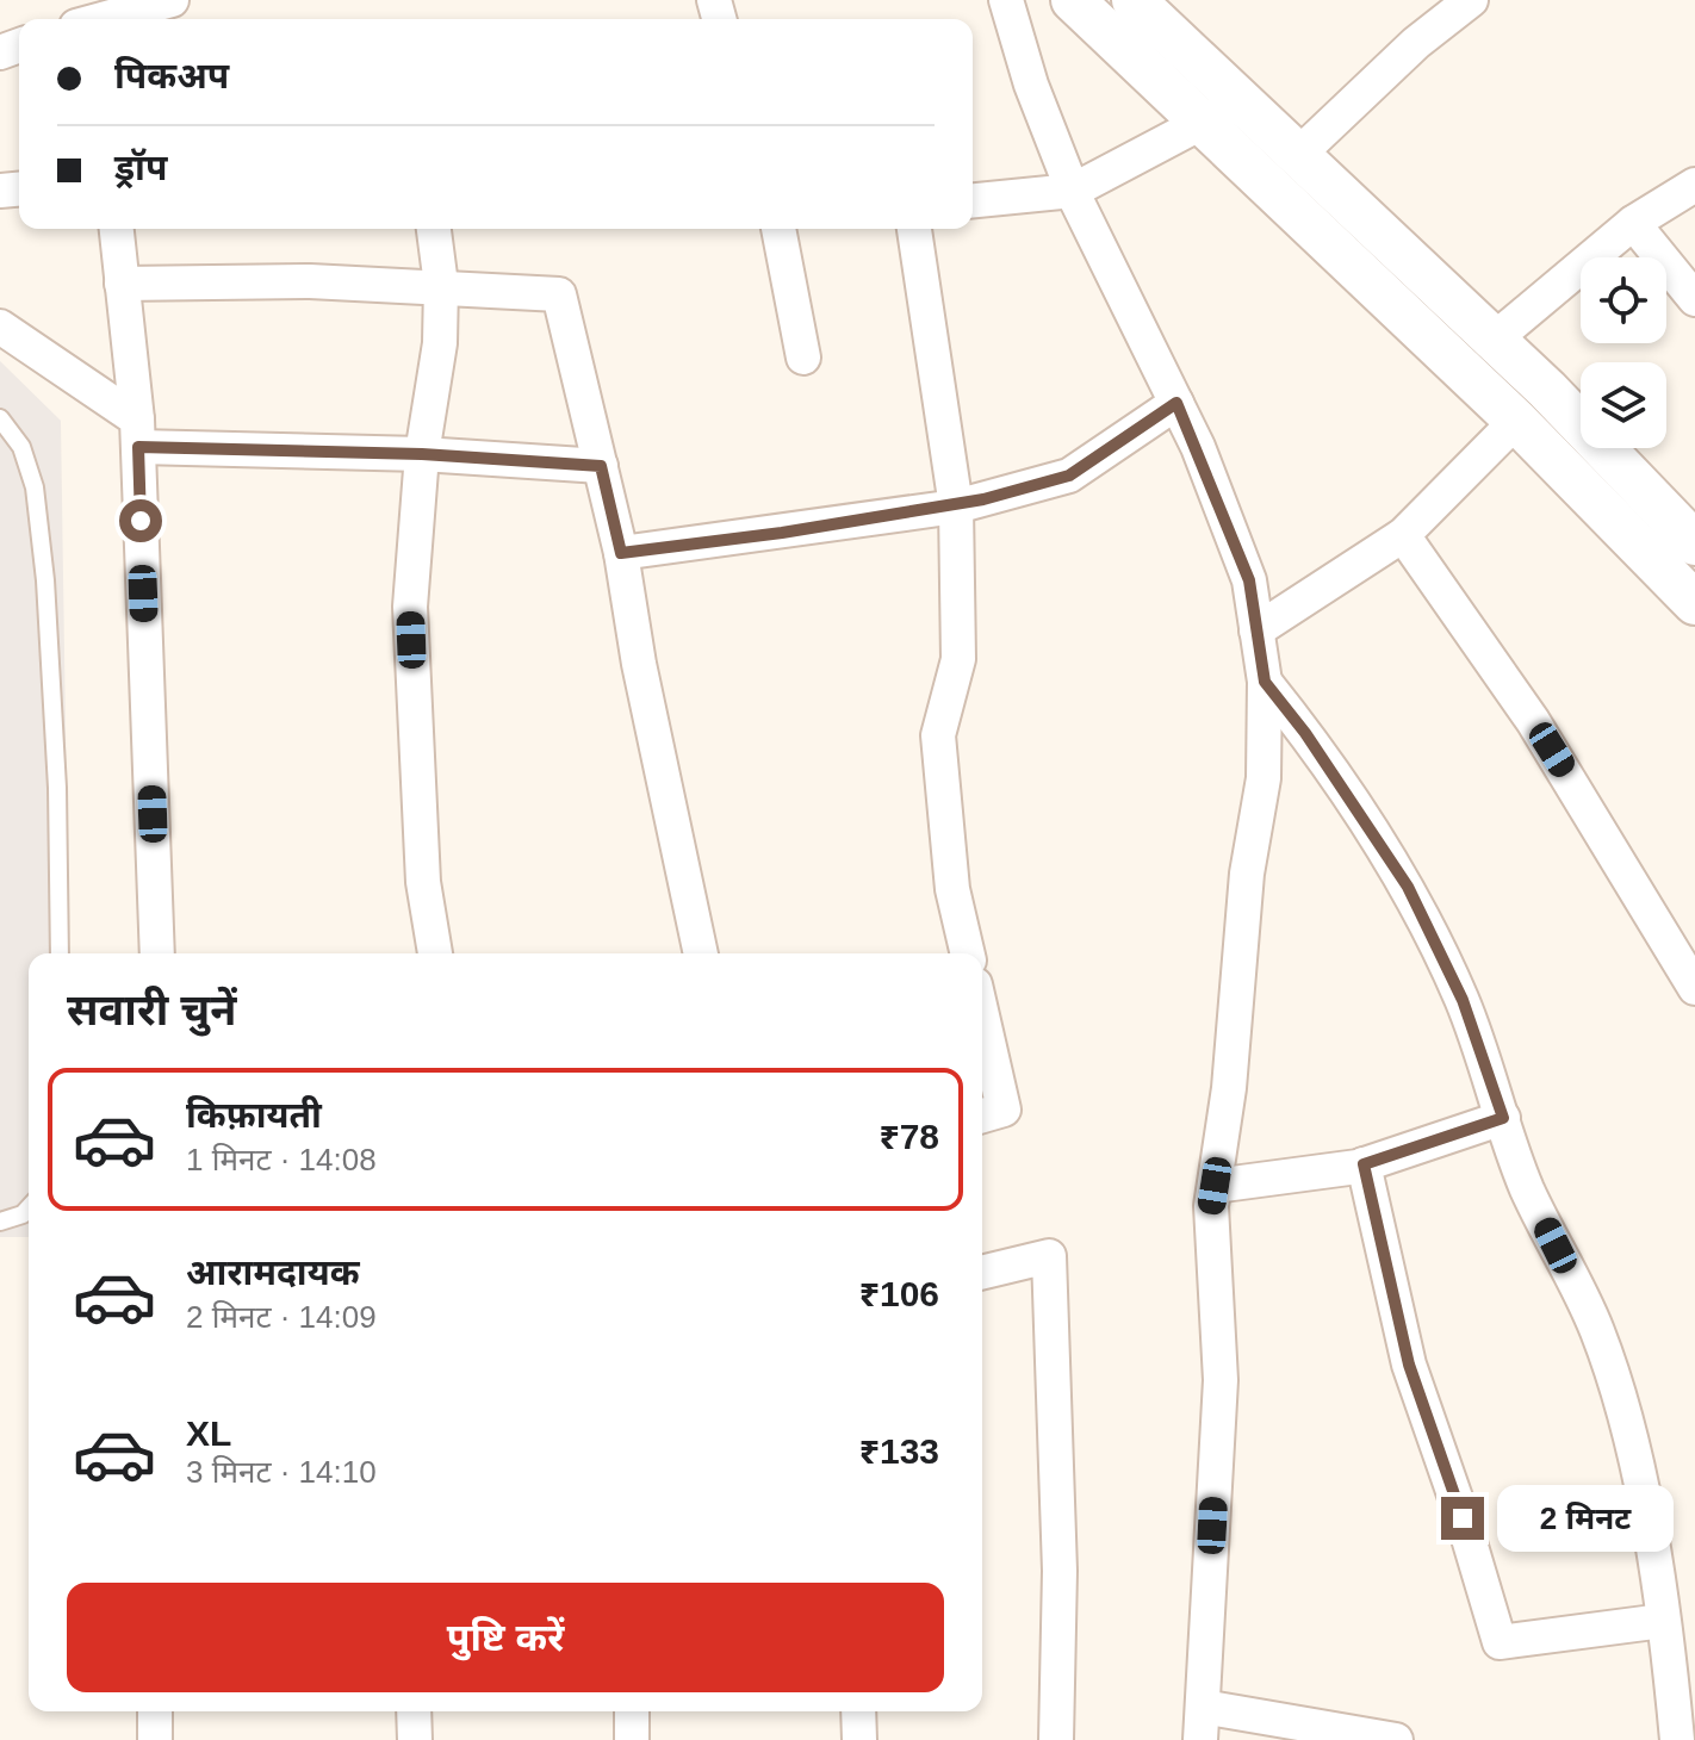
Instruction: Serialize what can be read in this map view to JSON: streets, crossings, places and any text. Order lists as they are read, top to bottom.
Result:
{
  "page": {
    "banner": ["पिकअप", "ड्रॉप"],
    "heading": "सवारी चुनें",
    "list": [
      {
        "name": "किफ़ायती",
        "note": "1 मिनट · 14:08",
        "value": "₹78"
      },
      {
        "name": "आरामदायक",
        "note": "2 मिनट · 14:09",
        "value": "₹106"
      },
      {
        "name": "XL",
        "note": "3 मिनट · 14:10",
        "value": "₹133"
      }
    ],
    "bubble": "2 मिनट",
    "buttons": "पुष्टि करें"
  }
}
